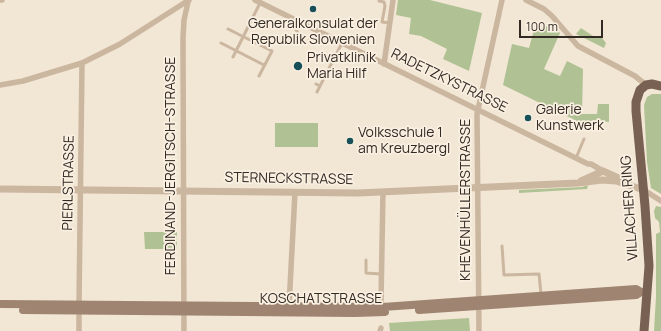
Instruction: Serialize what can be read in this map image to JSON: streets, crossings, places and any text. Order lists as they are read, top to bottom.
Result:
{
  "streets": {
    "main road": ["VILLACHER RING", "KOSCHATSTRASSE"],
    "street": [
      "RADETZKYSTRASSE",
      "FERDINAND-JERGITSCH-STRASSE",
      "STERNECKSTRASSE",
      "PIERLSTRASSE",
      "KHEVENHÜLLERSTRASSE"
    ]
  },
  "crossings": [
    ["RADETZKYSTRASSE", "STERNECKSTRASSE"],
    ["RADETZKYSTRASSE", "KHEVENHÜLLERSTRASSE"],
    ["RADETZKYSTRASSE", "VILLACHER RING"],
    ["FERDINAND-JERGITSCH-STRASSE", "STERNECKSTRASSE"],
    ["FERDINAND-JERGITSCH-STRASSE", "KOSCHATSTRASSE"],
    ["STERNECKSTRASSE", "PIERLSTRASSE"],
    ["STERNECKSTRASSE", "KHEVENHÜLLERSTRASSE"],
    ["STERNECKSTRASSE", "VILLACHER RING"],
    ["PIERLSTRASSE", "KOSCHATSTRASSE"],
    ["KHEVENHÜLLERSTRASSE", "KOSCHATSTRASSE"],
    ["VILLACHER RING", "KOSCHATSTRASSE"]
  ],
  "places": [
    "Generalkonsulat der Republik Slowenien",
    "Privatklinik Maria Hilf",
    "Galerie Kunstwerk",
    "Volksschule 1 am Kreuzbergl"
  ],
  "scale_bar": "100 m"
}
